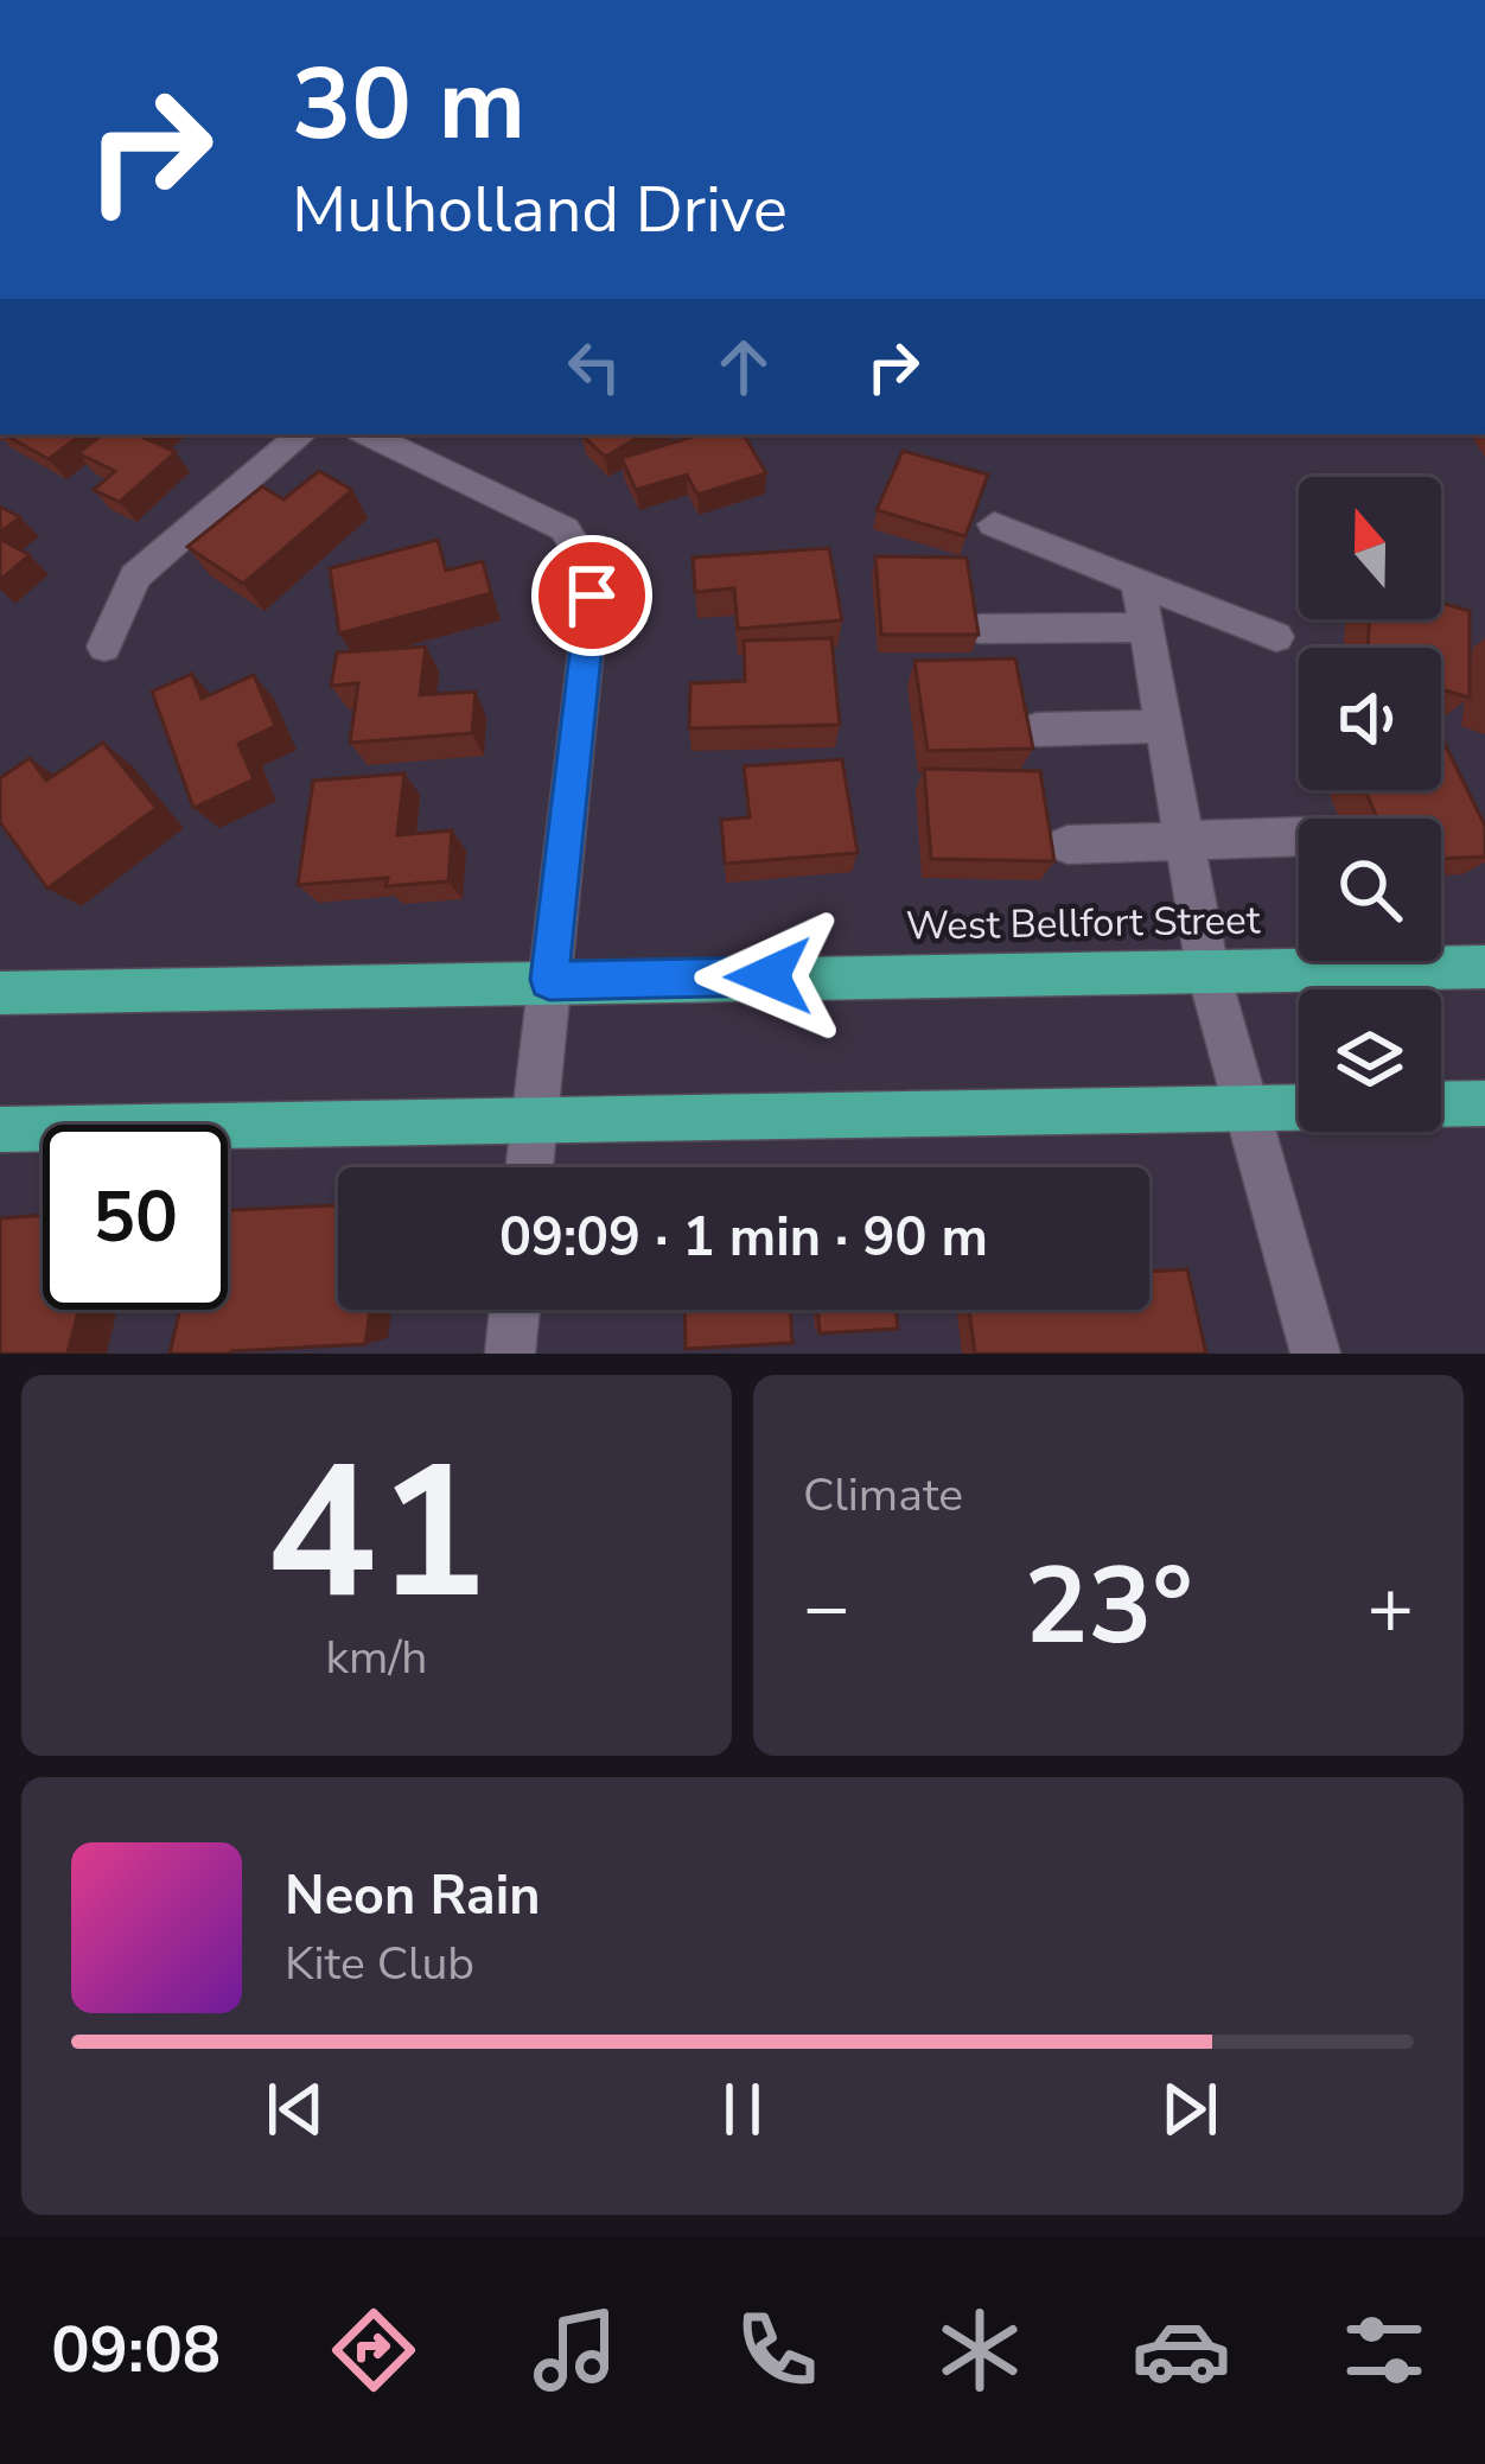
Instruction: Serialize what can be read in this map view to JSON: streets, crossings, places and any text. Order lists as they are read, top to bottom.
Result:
{
  "streets": {
    "main road": ["West Bellfort Street"]
  },
  "north": "top",
  "page": {
    "turn": ["30 m", "Mulholland Drive"],
    "limit": "50",
    "trip": "09:09 · 1 min · 90 m",
    "tile": [
      ["41", "km/h"],
      "Climate"
    ],
    "heat": ["−", "23°", "+"],
    "song": ["Neon Rain", "Kite Club"],
    "tabs": "09:08"
  }
}
